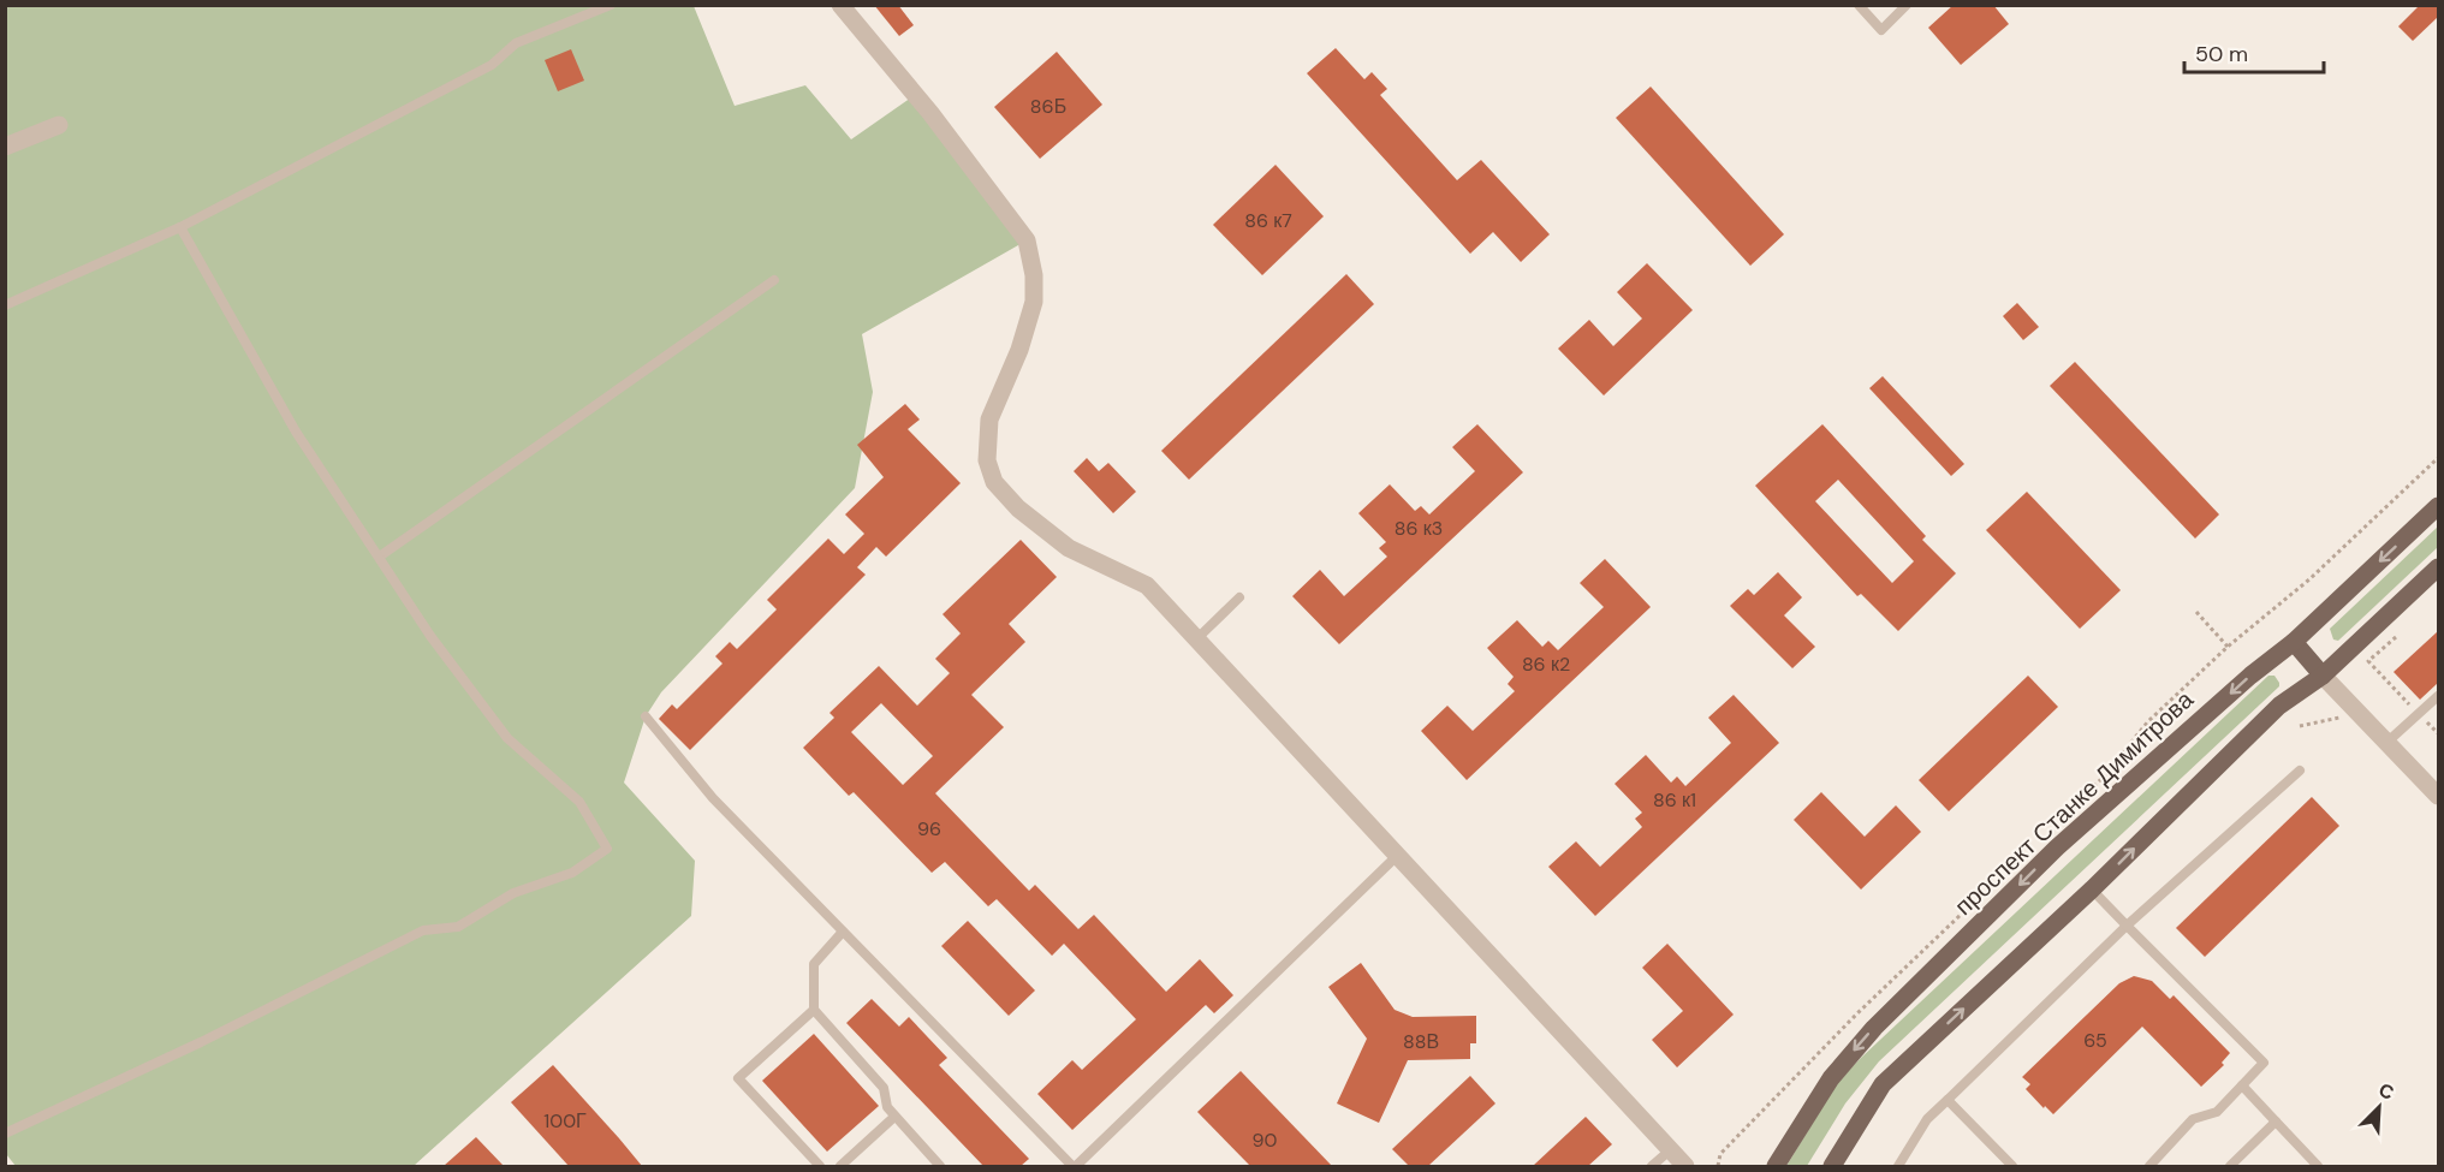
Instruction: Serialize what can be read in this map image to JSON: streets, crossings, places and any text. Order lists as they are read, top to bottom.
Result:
{
  "streets": {
    "main road": ["проспект Станке Димитрова"]
  },
  "house_numbers": [
    "86Б",
    "86 к7",
    "86 к3",
    "86 к2",
    "86 к1",
    "96",
    "65",
    "88В",
    "100Г",
    "90"
  ],
  "scale_bar": "50 m",
  "north": "top right"
}
